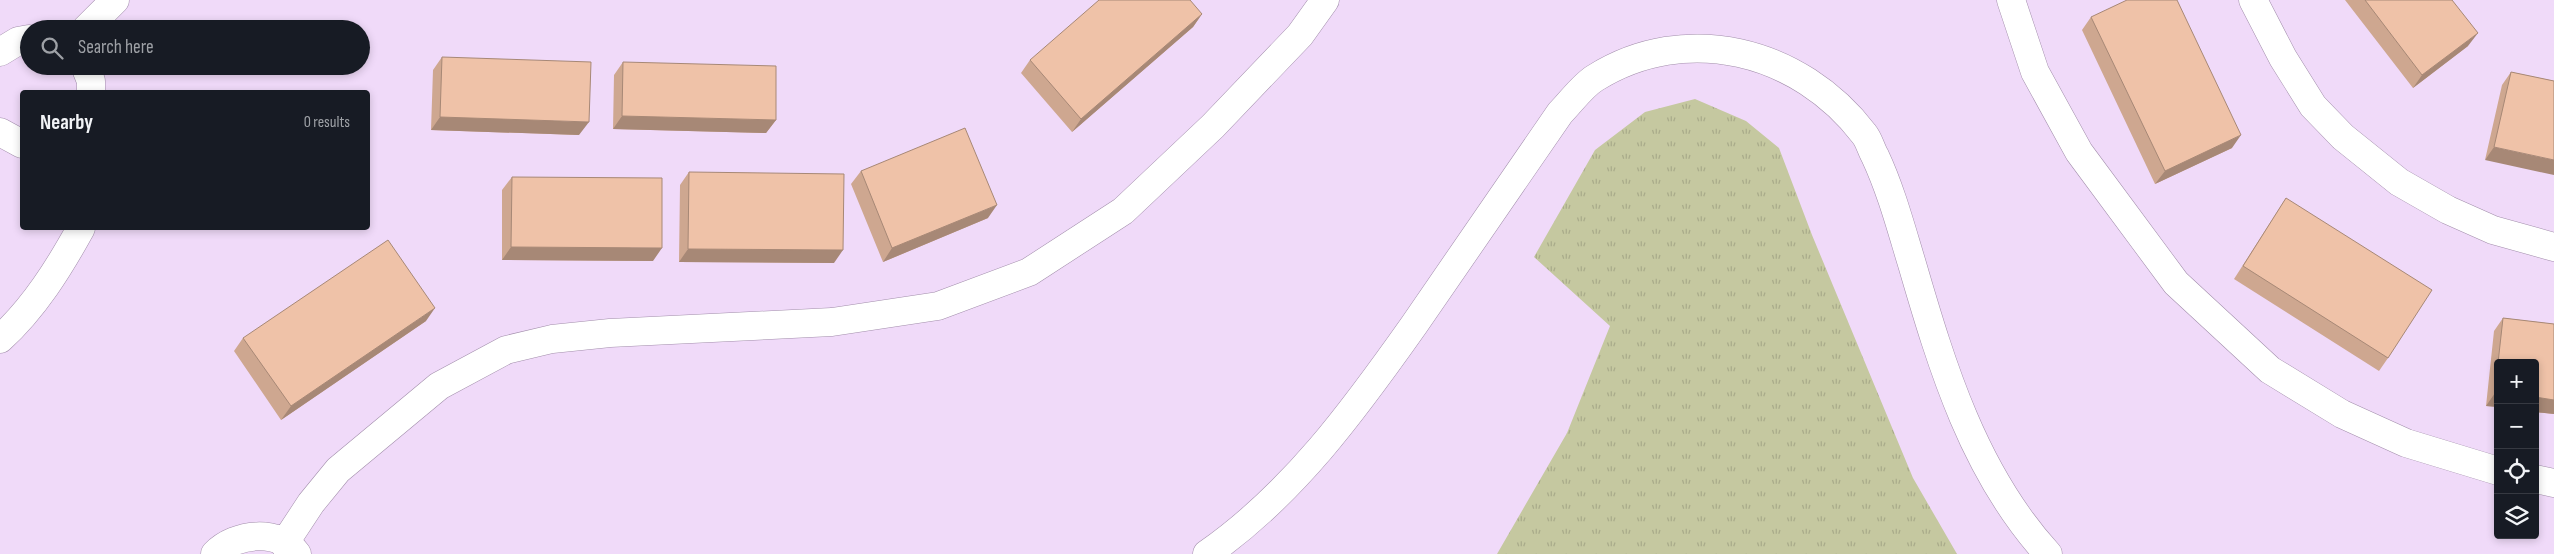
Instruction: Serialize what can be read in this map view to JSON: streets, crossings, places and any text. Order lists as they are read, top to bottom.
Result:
{
  "page": {
    "search": "Search here",
    "heading": ["Nearby", "0 results"],
    "map_buttons": ["+", "−"]
  }
}
